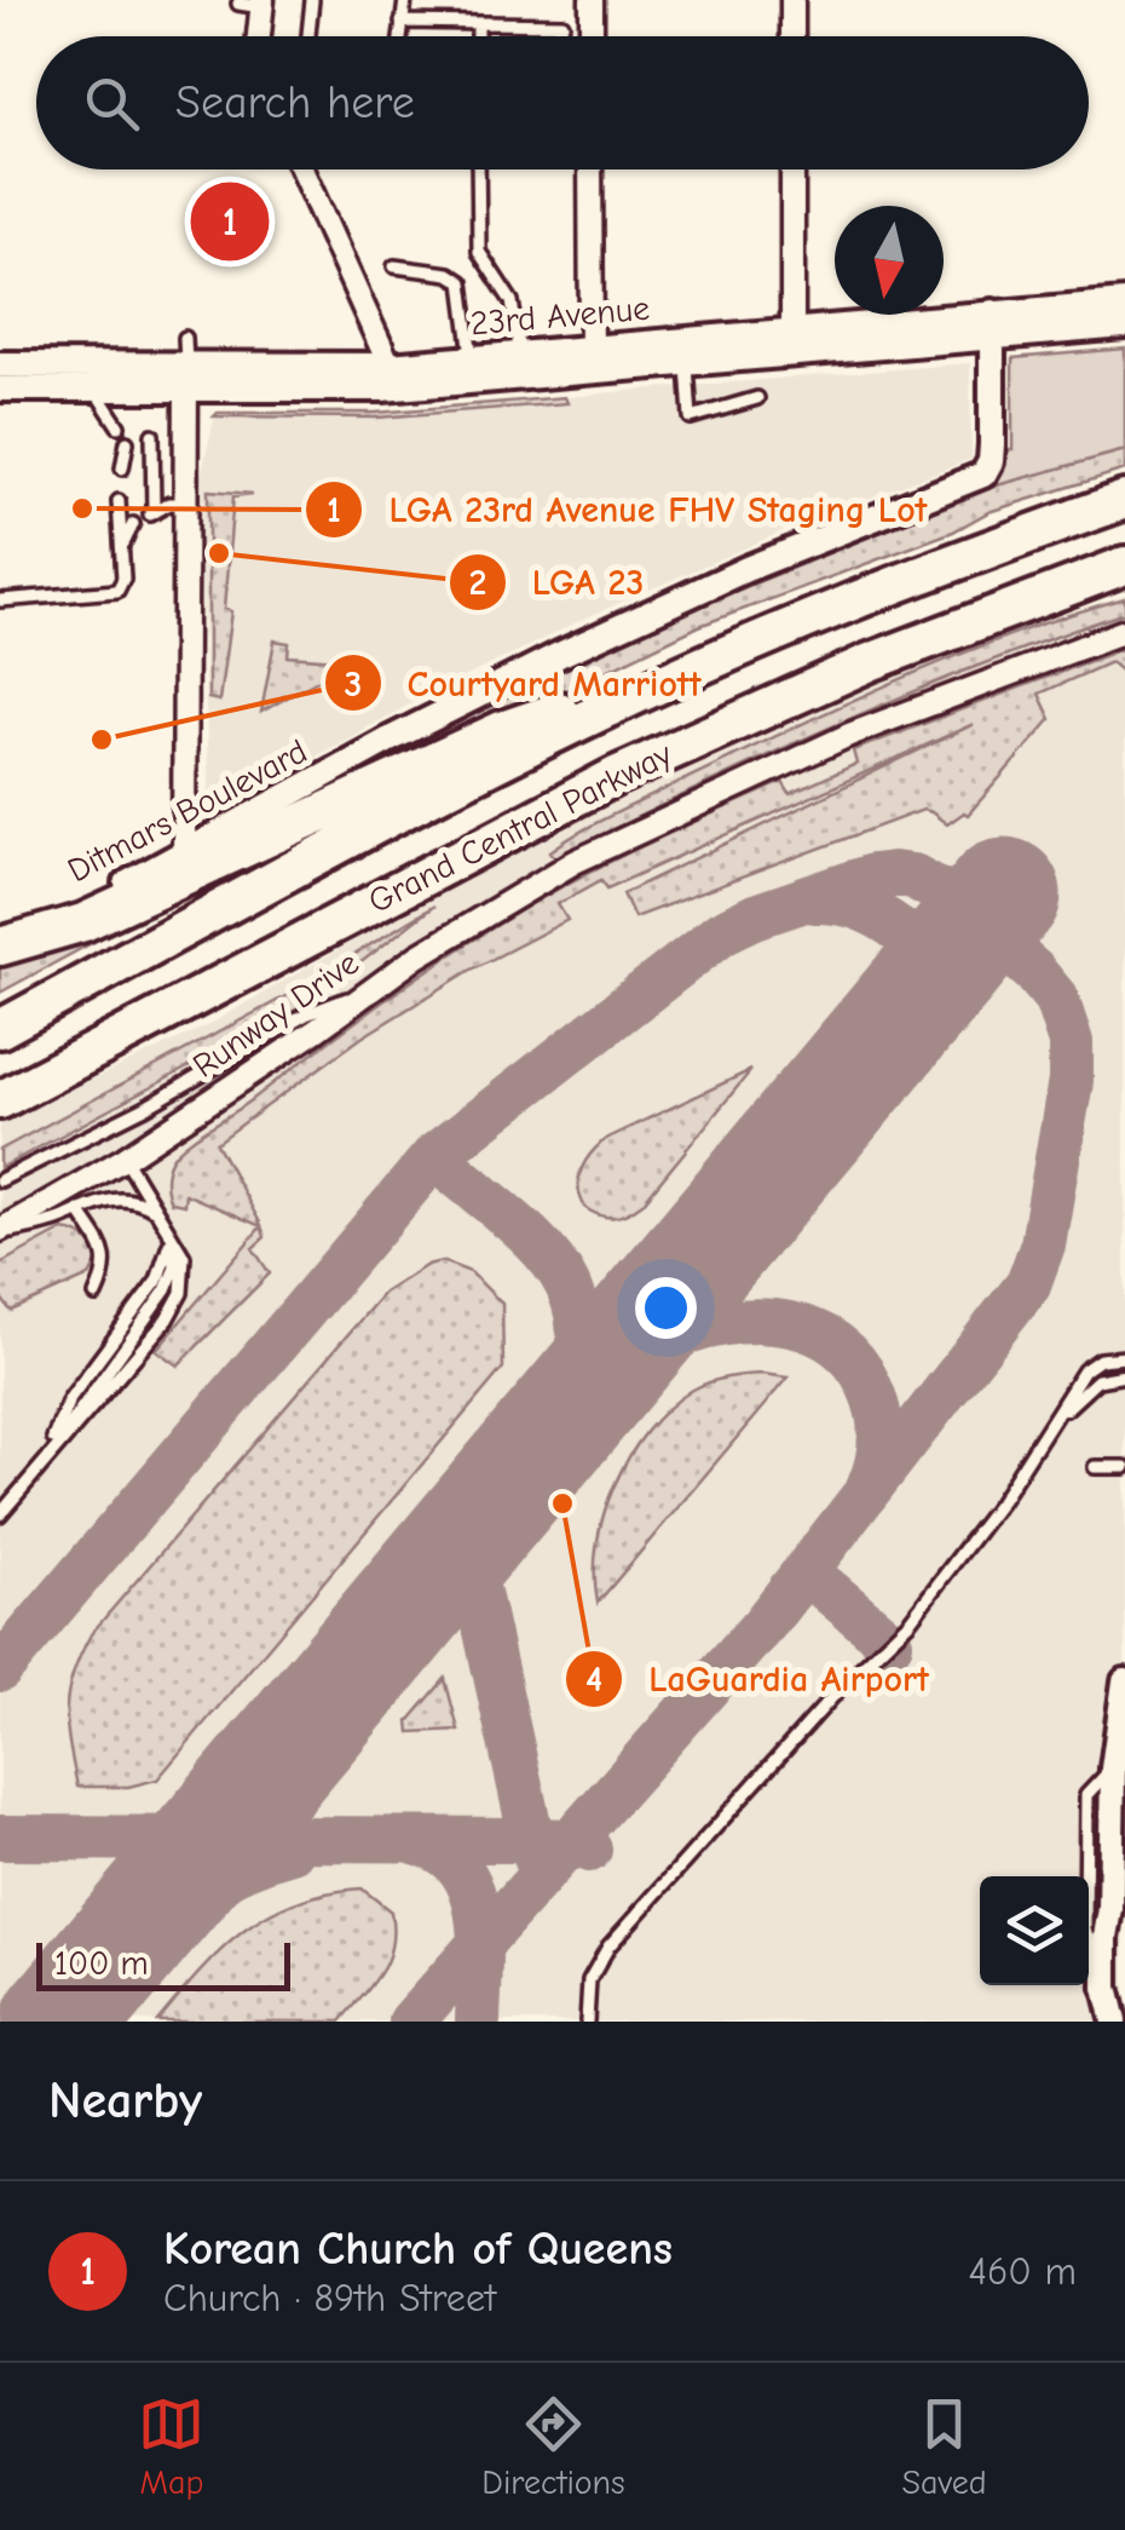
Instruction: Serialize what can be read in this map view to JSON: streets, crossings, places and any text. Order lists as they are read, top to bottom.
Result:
{
  "streets": {
    "highway": ["Grand Central Parkway"],
    "street": ["23rd Avenue", "Ditmars Boulevard", "Runway Drive"]
  },
  "crossings": [
    ["23rd Avenue", "Ditmars Boulevard"]
  ],
  "places": [
    "LGA 23rd Avenue FHV Staging Lot",
    "LGA 23",
    "Courtyard Marriott",
    "LaGuardia Airport"
  ],
  "scale_bar": "100 m",
  "north": "bottom",
  "page": {
    "search": "Search here",
    "pins": "1",
    "scale": "100 m",
    "heading": "Nearby",
    "list": [
      {
        "mark": "1",
        "name": "Korean Church of Queens",
        "note": "Church · 89th Street",
        "value": "460 m"
      }
    ],
    "nav": ["Map", "Directions", "Saved"]
  }
}
